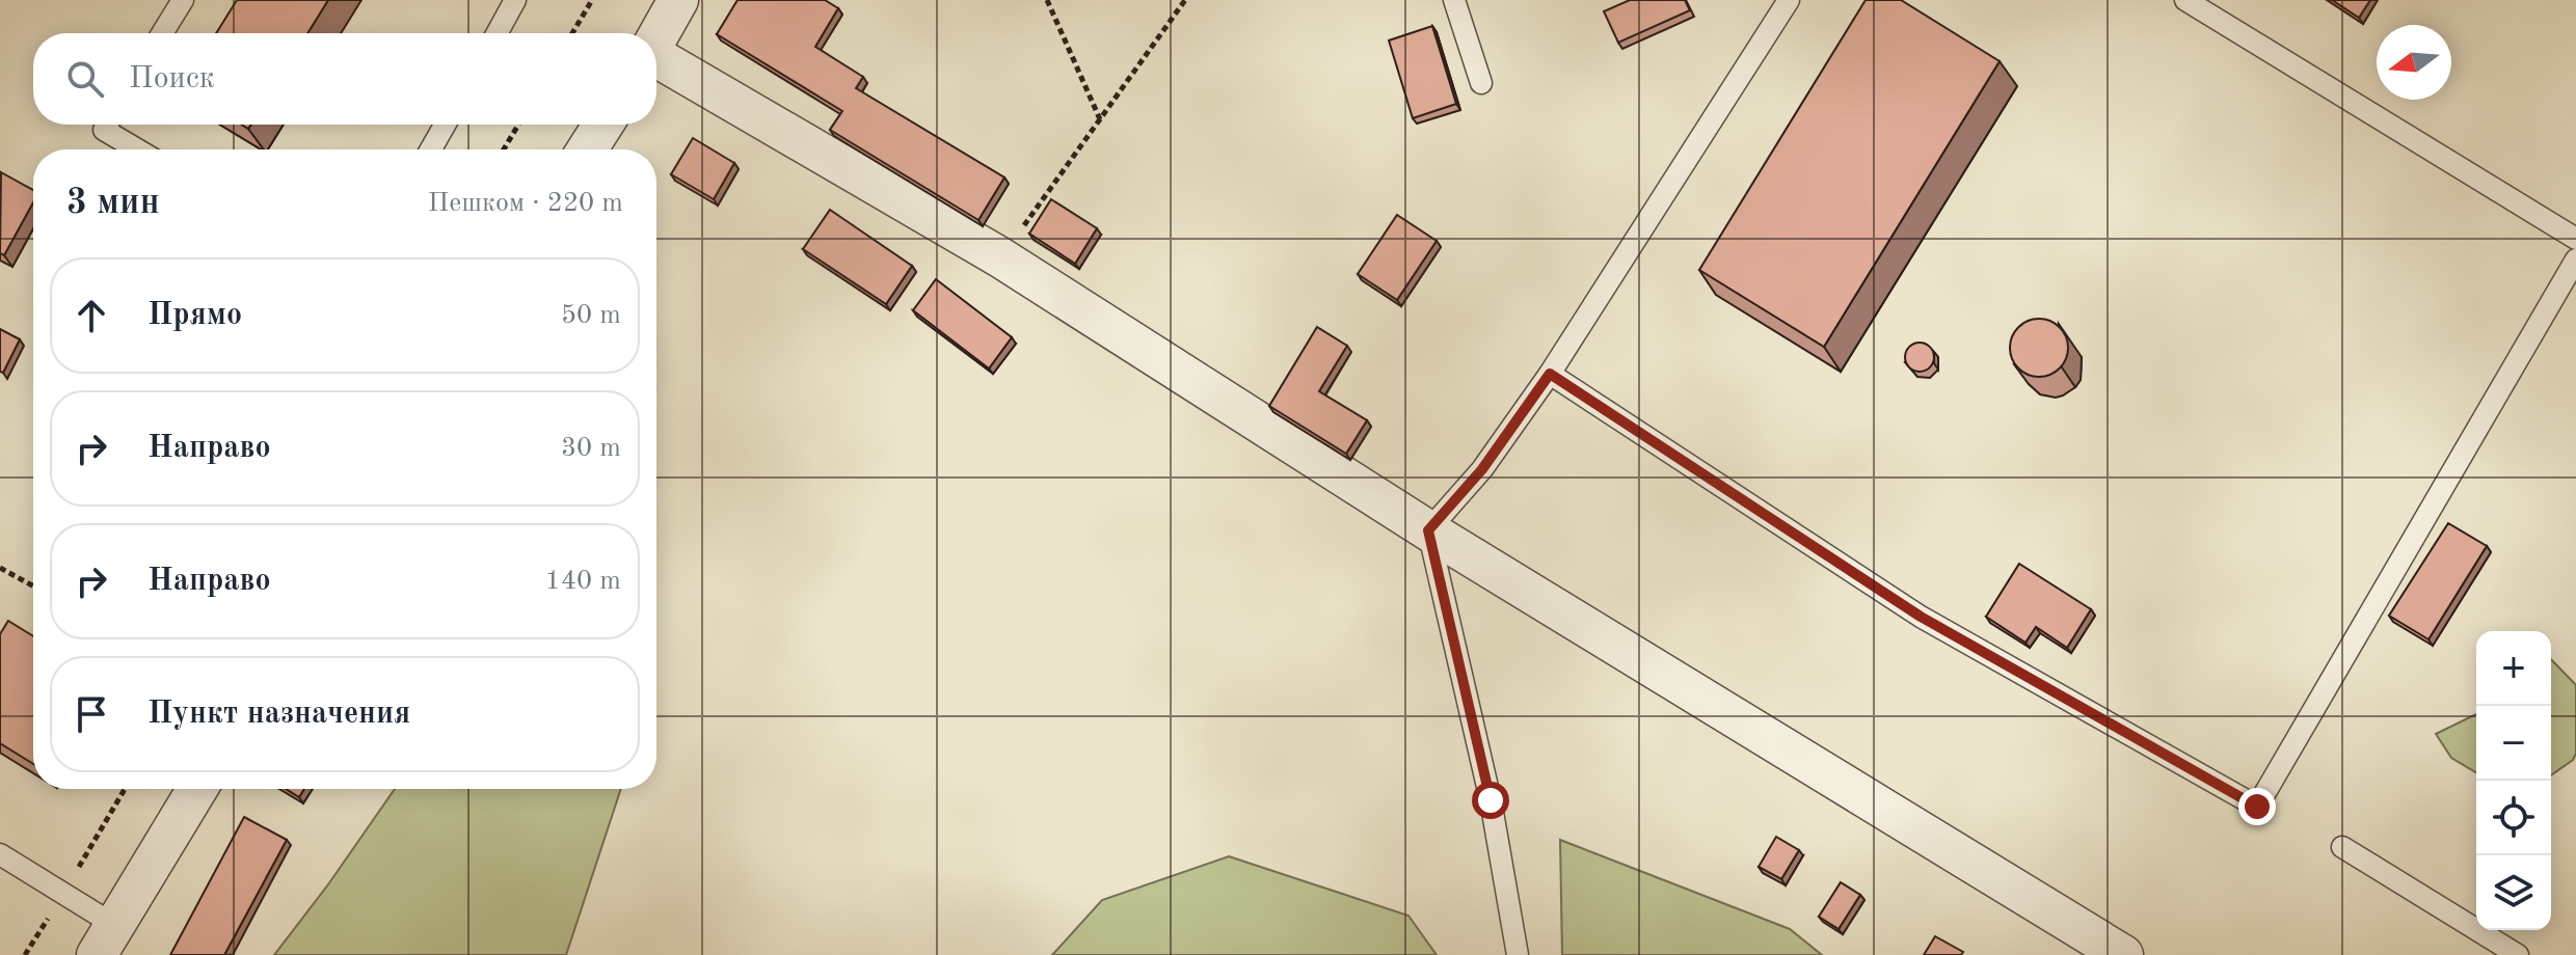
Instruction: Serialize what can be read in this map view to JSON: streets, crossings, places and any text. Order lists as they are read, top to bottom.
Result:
{
  "north": "left",
  "page": {
    "search": "Поиск",
    "heading": ["3 мин", "Пешком · 220 m"],
    "list": [
      ["Прямо", "50 m"],
      ["Направо", "30 m"],
      ["Направо", "140 m"],
      "Пункт назначения"
    ],
    "map_buttons": ["+", "−"]
  }
}
